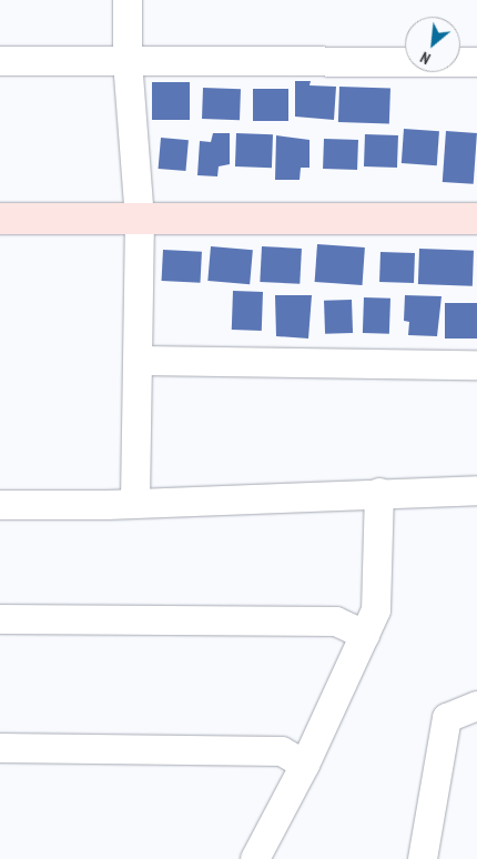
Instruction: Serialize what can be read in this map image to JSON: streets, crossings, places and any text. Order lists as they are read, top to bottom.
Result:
{
  "north": "bottom left"
}
